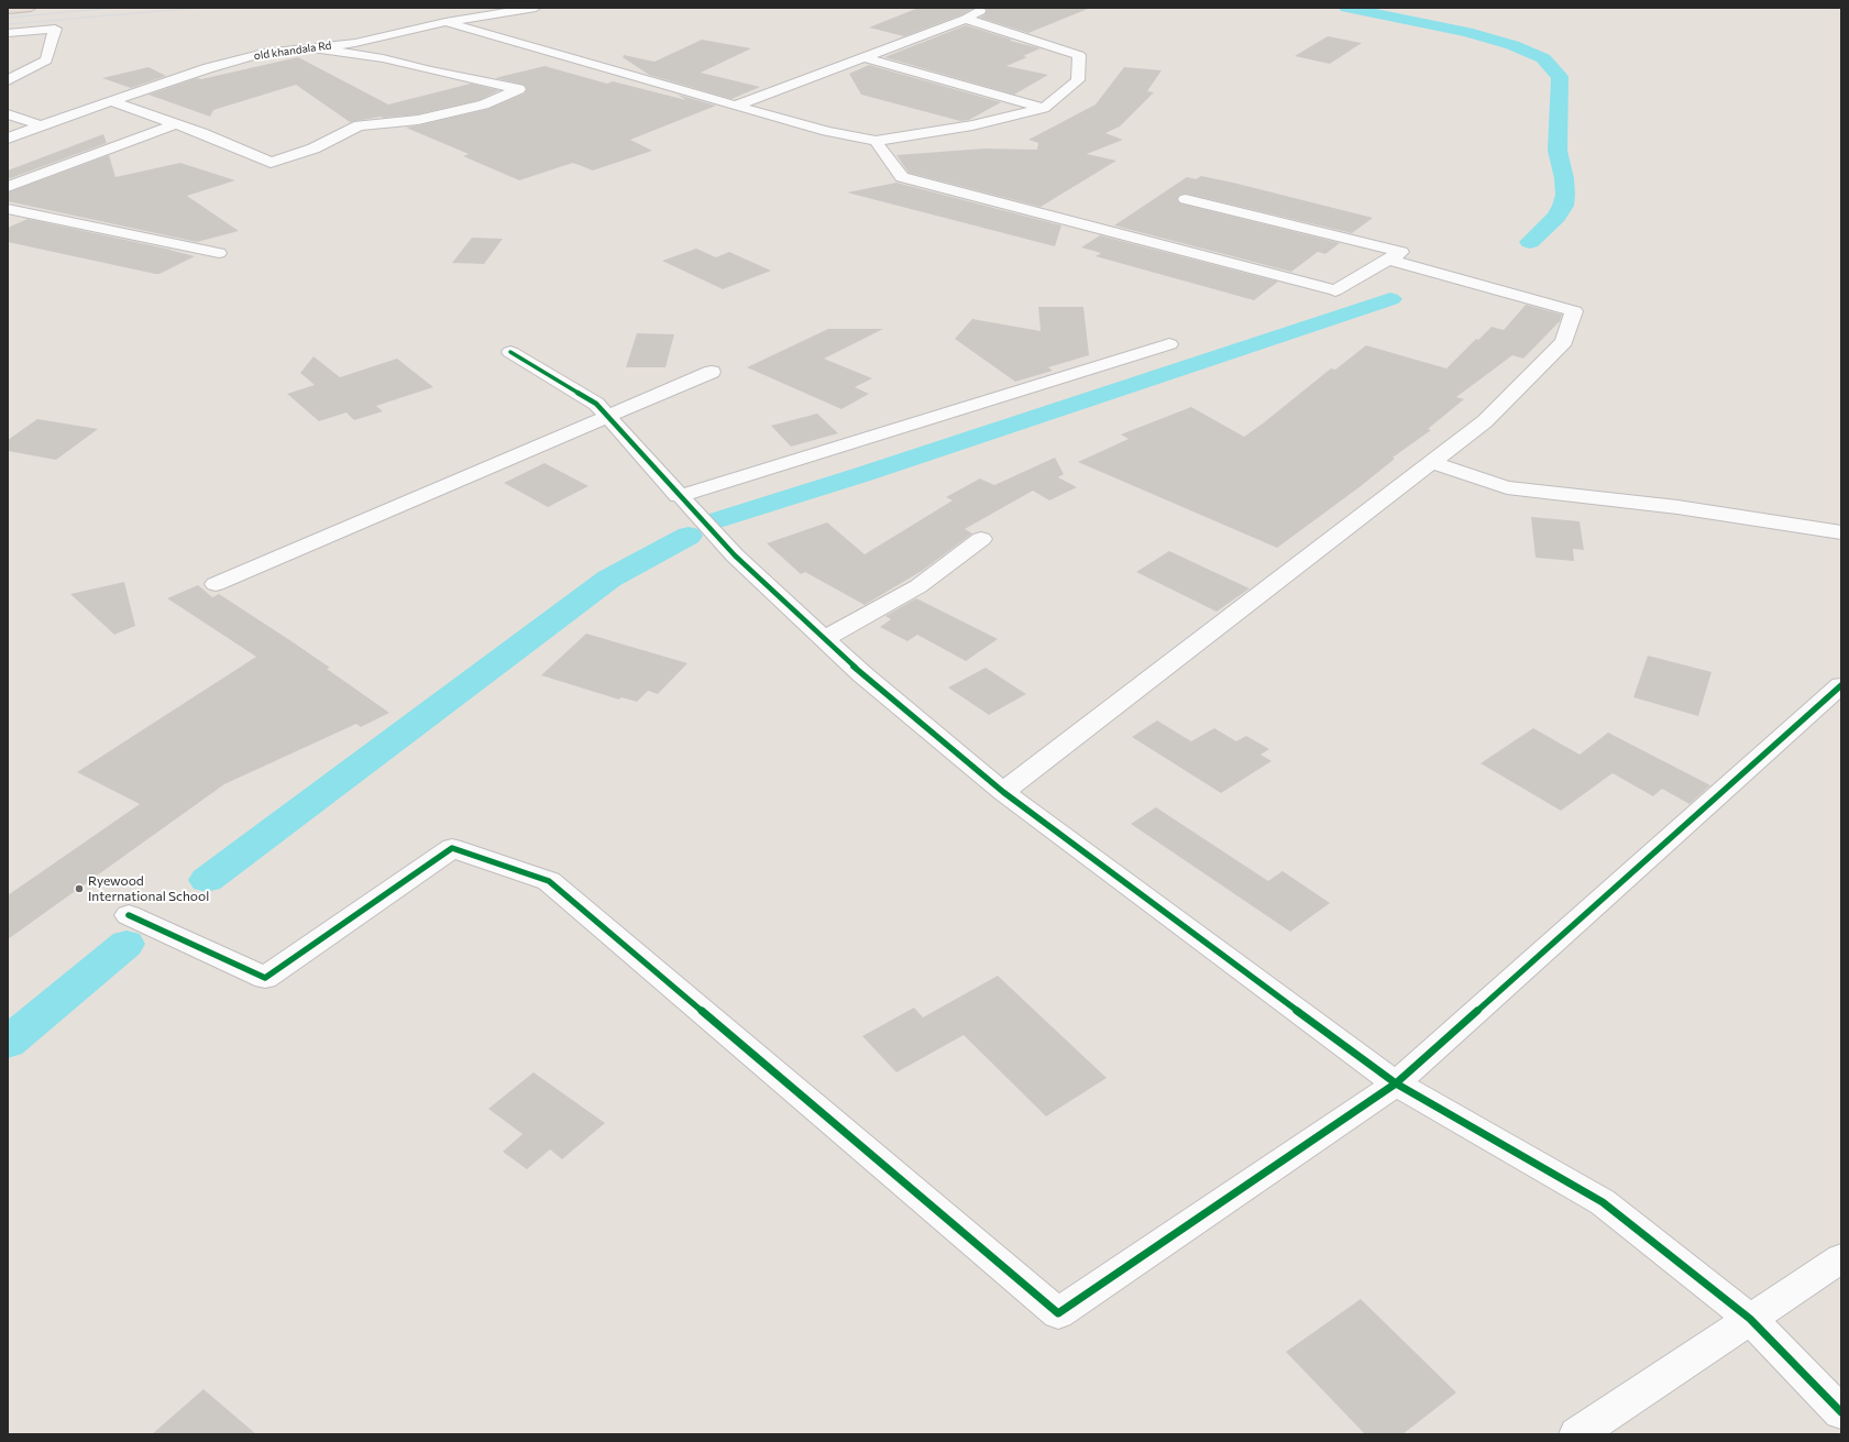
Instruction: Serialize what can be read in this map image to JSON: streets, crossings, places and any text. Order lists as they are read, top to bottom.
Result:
{
  "streets": {
    "street": ["old khandala Rd"]
  },
  "places": ["Ryewood International School"]
}
